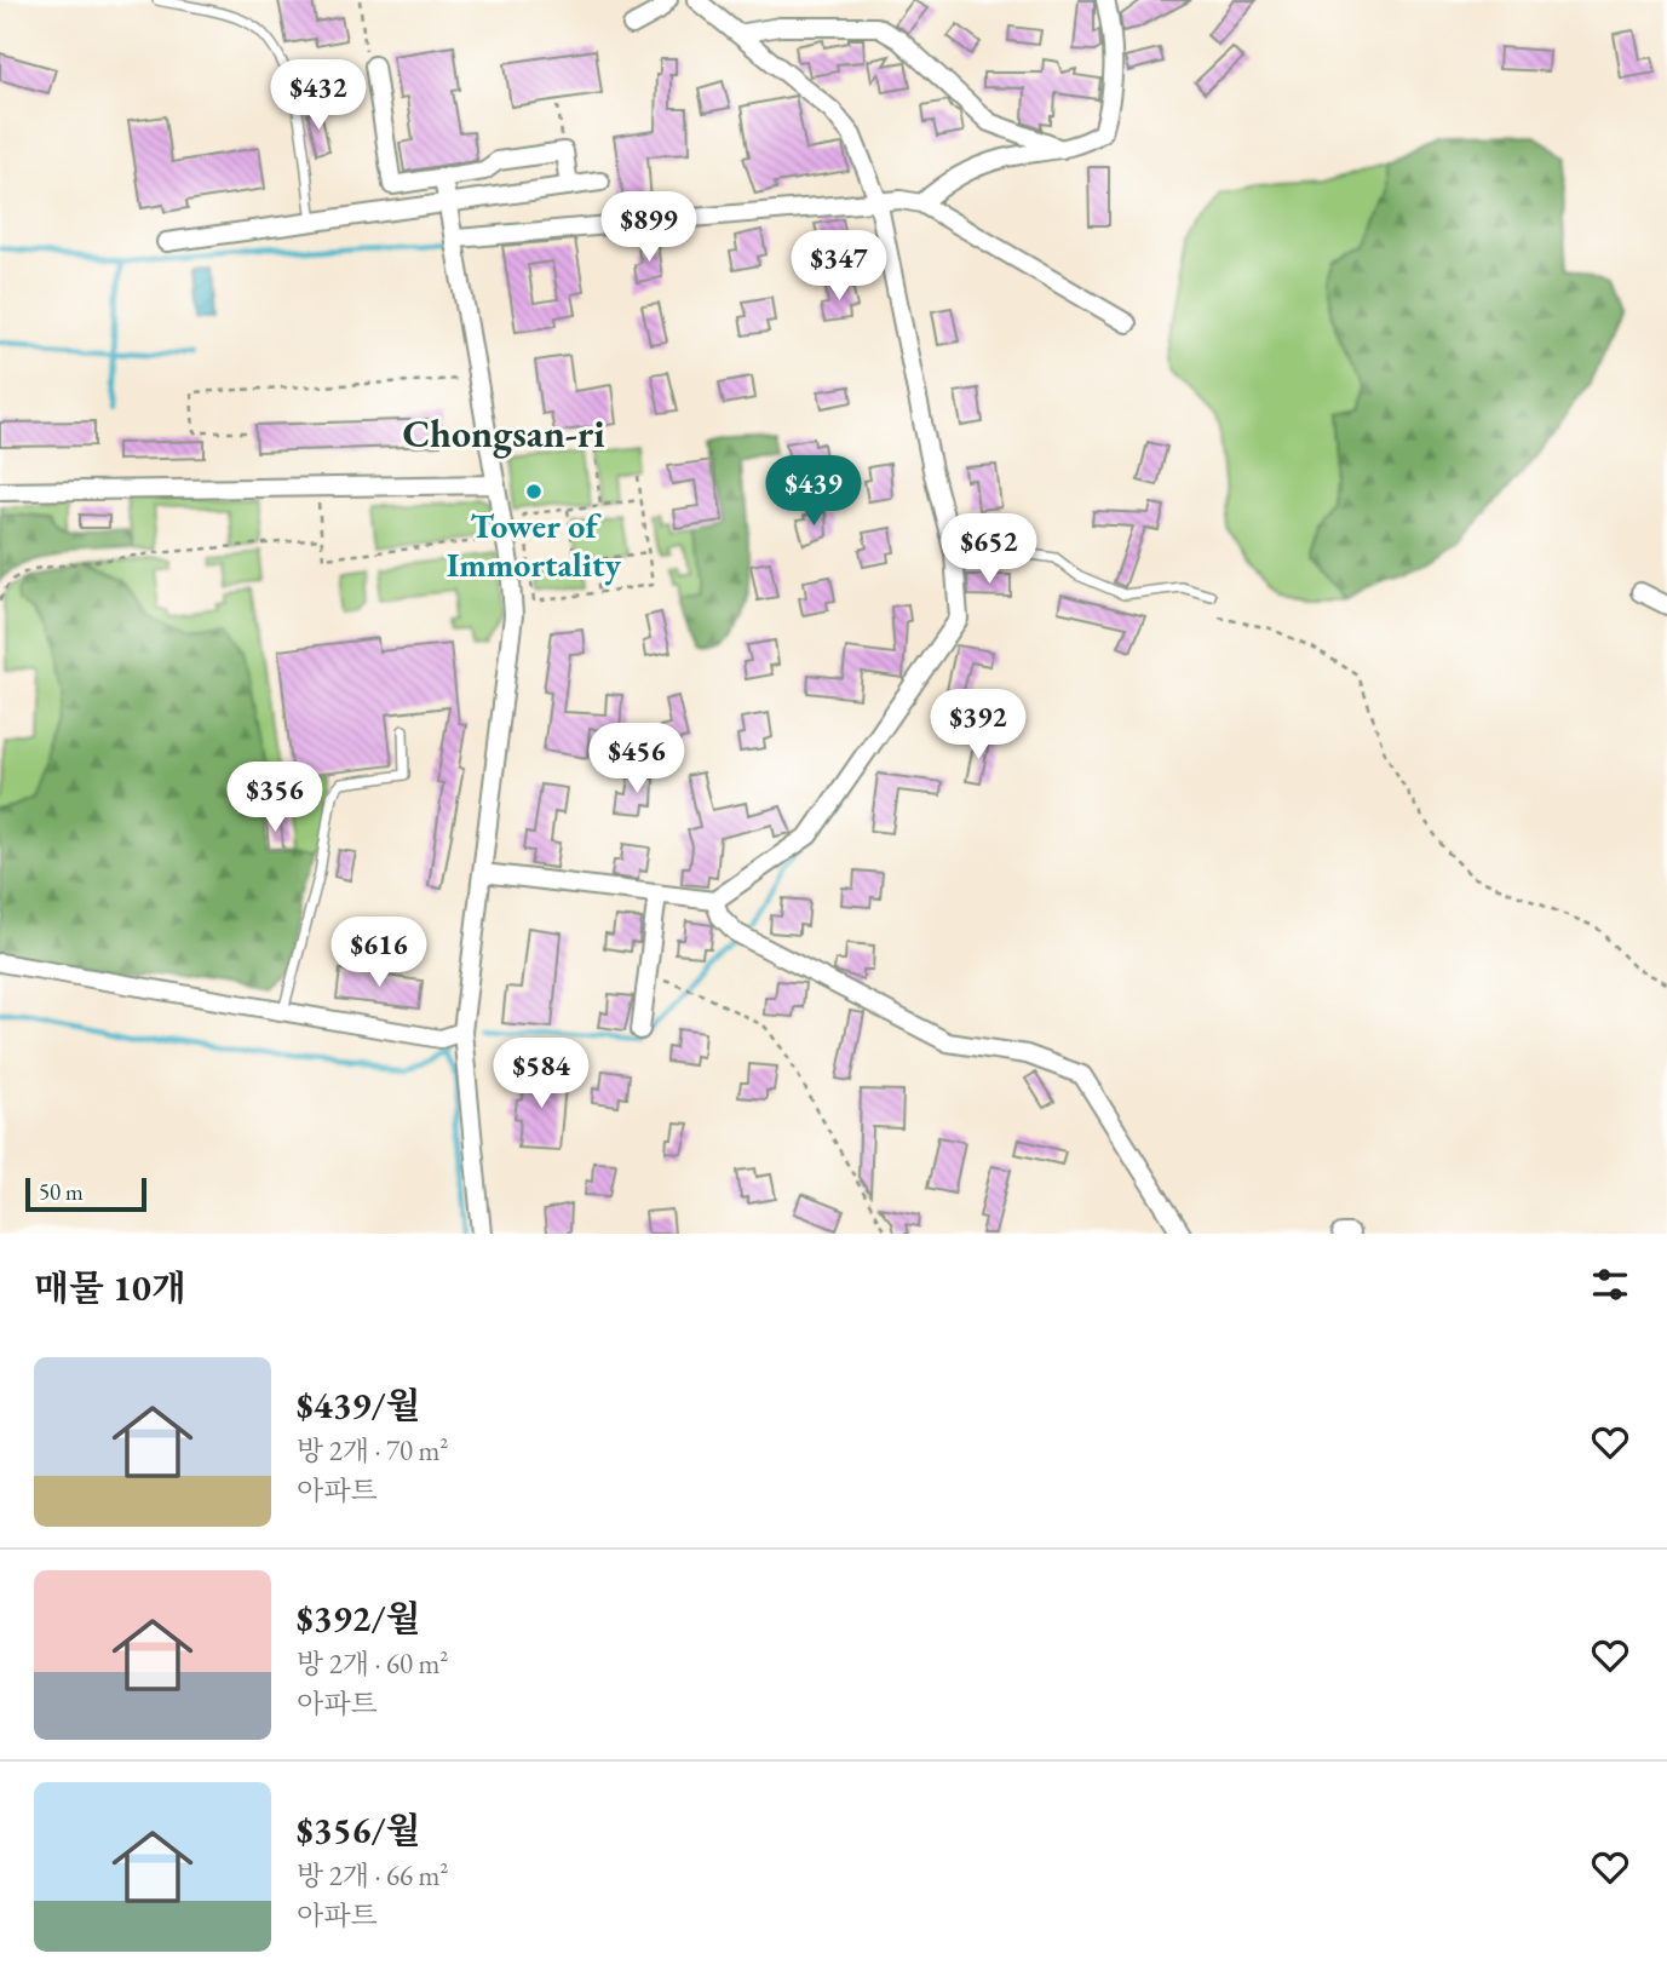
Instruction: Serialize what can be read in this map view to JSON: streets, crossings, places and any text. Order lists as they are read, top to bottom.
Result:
{
  "districts": ["Chongsan-ri"],
  "places": ["Tower of Immortality"],
  "scale_bar": "50 m",
  "page": {
    "price": [
      "$432",
      "$899",
      "$347",
      "$439",
      "$652",
      "$392",
      "$456",
      "$356",
      "$616",
      "$584"
    ],
    "scale": "50 m",
    "heading": "매물 10개",
    "list": [
      {
        "name": "$439/월",
        "note": "방 2개 · 70 m² · 아파트"
      },
      {
        "name": "$392/월",
        "note": "방 2개 · 60 m² · 아파트"
      },
      {
        "name": "$356/월",
        "note": "방 2개 · 66 m² · 아파트"
      }
    ]
  }
}
